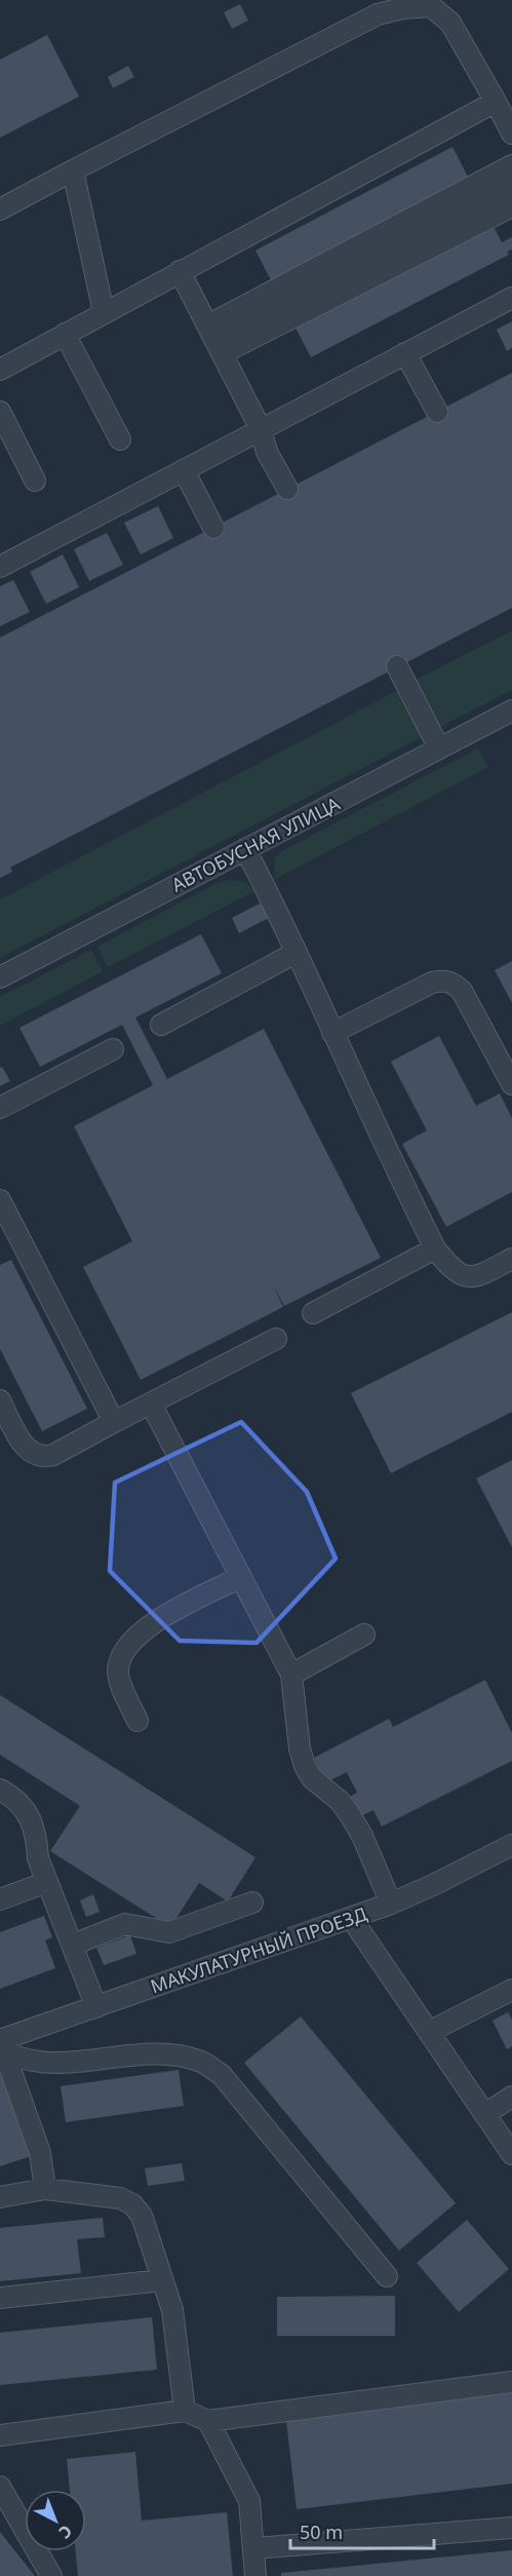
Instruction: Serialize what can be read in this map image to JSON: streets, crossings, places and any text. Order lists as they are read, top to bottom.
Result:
{
  "streets": {
    "street": ["АВТОБУСНАЯ УЛИЦА", "МАКУЛАТУРНЫЙ ПРОЕЗД"]
  },
  "scale_bar": "50 m",
  "north": "bottom right"
}
